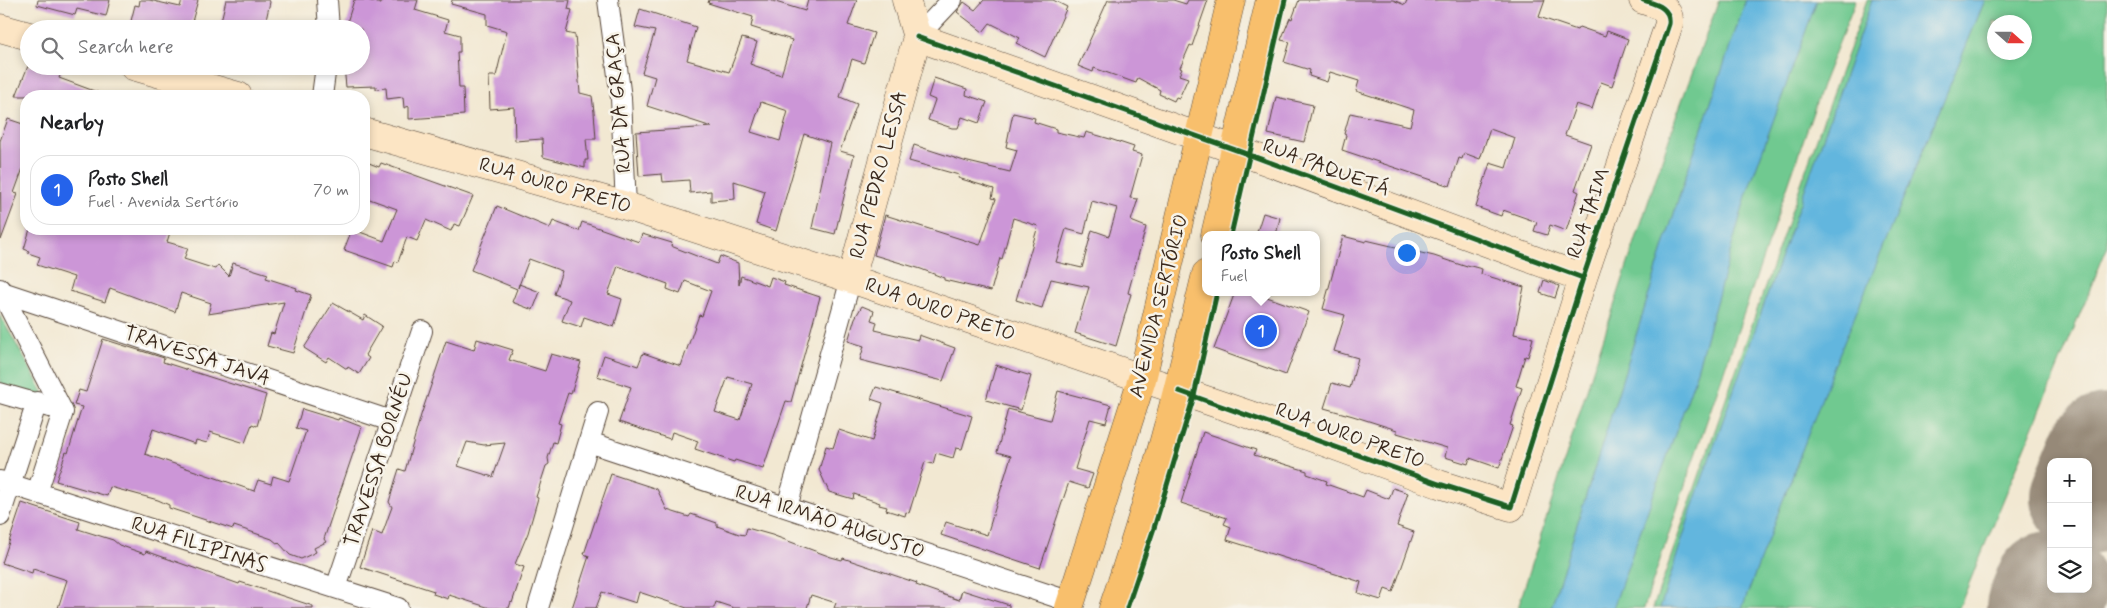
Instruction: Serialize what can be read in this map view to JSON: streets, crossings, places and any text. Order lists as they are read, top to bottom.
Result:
{
  "streets": {
    "main road": ["AVENIDA SERTÓRIO"],
    "street": [
      "RUA DA GRAÇA",
      "RUA PAQUETÁ",
      "RUA PEDRO LESSA",
      "RUA OURO PRETO",
      "RUA TAIM",
      "TRAVESSA JAVA",
      "TRAVESSA BORNÉU",
      "RUA IRMÃO AUGUSTO",
      "RUA FILIPINAS"
    ]
  },
  "crossings": [
    ["RUA DA GRAÇA", "RUA OURO PRETO"],
    ["RUA PAQUETÁ", "RUA PEDRO LESSA"],
    ["RUA PAQUETÁ", "RUA TAIM"],
    ["RUA PAQUETÁ", "AVENIDA SERTÓRIO"],
    ["RUA PEDRO LESSA", "RUA OURO PRETO"],
    ["RUA PEDRO LESSA", "RUA IRMÃO AUGUSTO"],
    ["RUA OURO PRETO", "RUA TAIM"],
    ["RUA OURO PRETO", "AVENIDA SERTÓRIO"],
    ["AVENIDA SERTÓRIO", "RUA IRMÃO AUGUSTO"],
    ["TRAVESSA JAVA", "TRAVESSA BORNÉU"],
    ["TRAVESSA BORNÉU", "RUA FILIPINAS"]
  ],
  "north": "right",
  "page": {
    "search": "Search here",
    "heading": "Nearby",
    "list": [
      {
        "mark": "1",
        "name": "Posto Shell",
        "note": "Fuel · Avenida Sertório",
        "value": "70 m"
      }
    ],
    "popup": ["Posto Shell", "Fuel"],
    "pins": "1",
    "map_buttons": ["+", "−"]
  }
}
